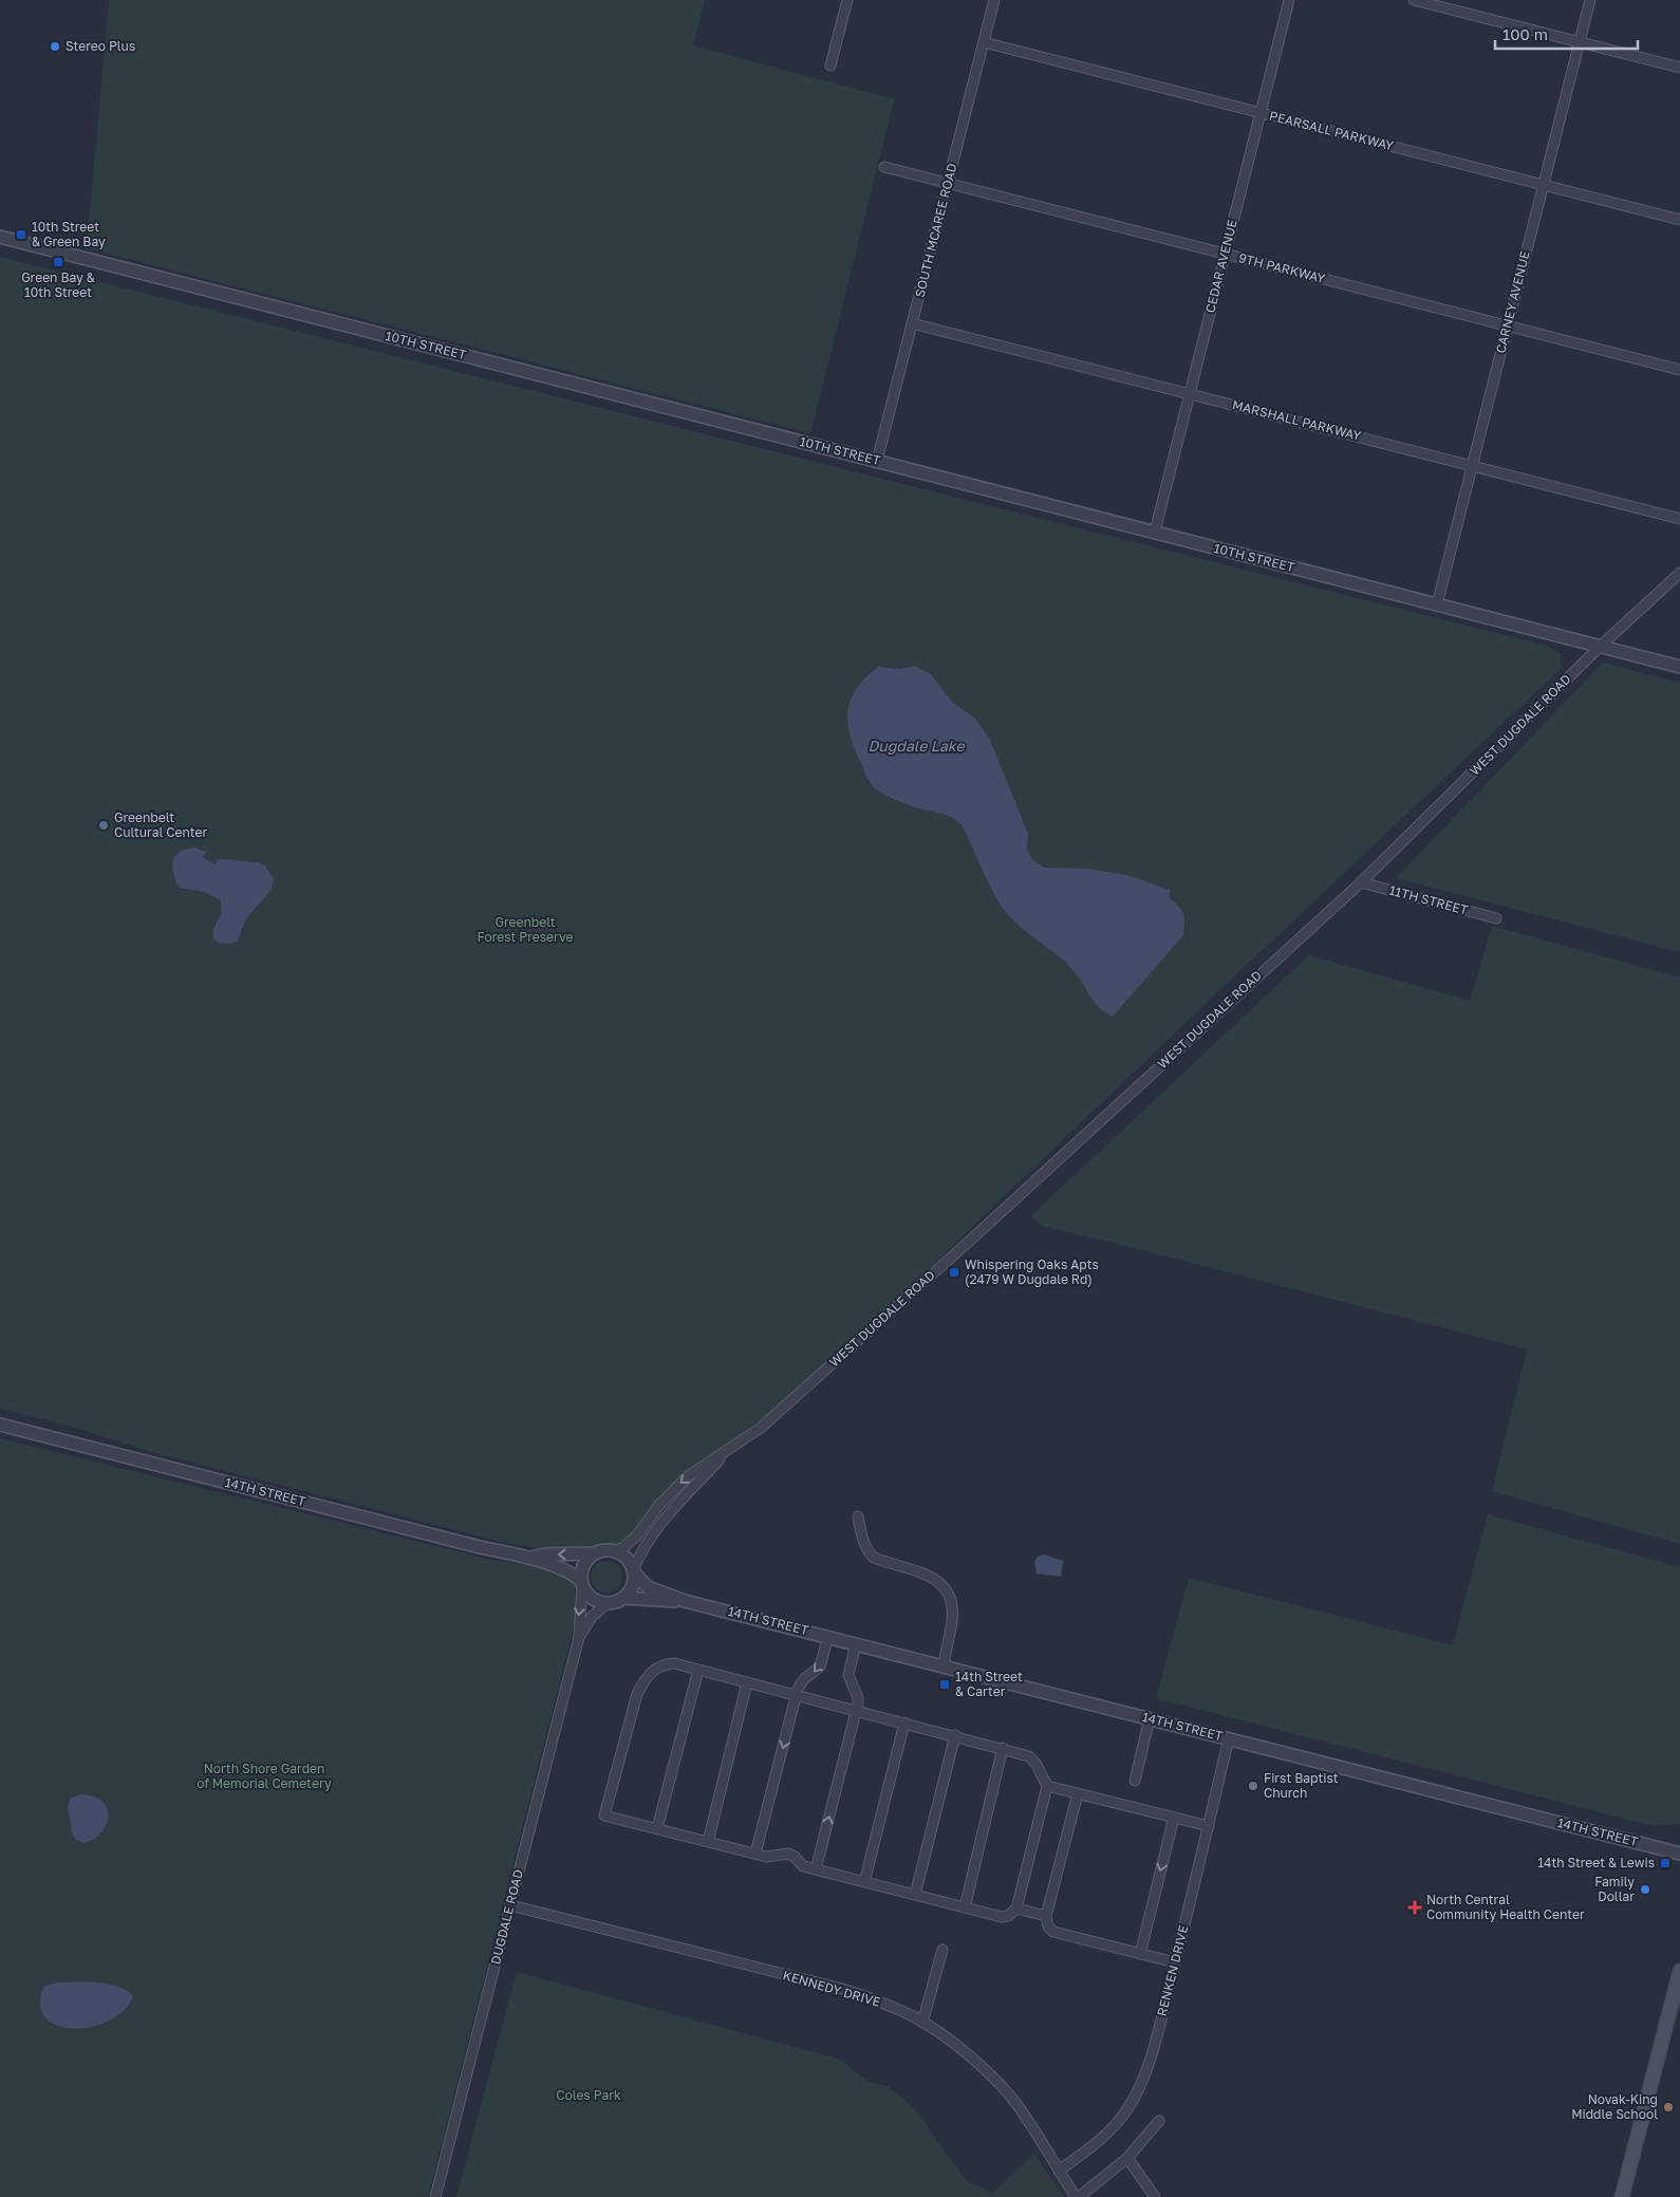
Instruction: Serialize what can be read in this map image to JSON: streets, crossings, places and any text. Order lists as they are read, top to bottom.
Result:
{
  "streets": {
    "street": [
      "PEARSALL PARKWAY",
      "SOUTH MCAREE ROAD",
      "CEDAR AVENUE",
      "9TH PARKWAY",
      "CARNEY AVENUE",
      "10TH STREET",
      "MARSHALL PARKWAY",
      "WEST DUGDALE ROAD",
      "11TH STREET",
      "14TH STREET",
      "DUGDALE ROAD",
      "RENKEN DRIVE",
      "KENNEDY DRIVE"
    ]
  },
  "crossings": [
    ["PEARSALL PARKWAY", "SOUTH MCAREE ROAD"],
    ["PEARSALL PARKWAY", "CEDAR AVENUE"],
    ["PEARSALL PARKWAY", "CARNEY AVENUE"],
    ["SOUTH MCAREE ROAD", "9TH PARKWAY"],
    ["SOUTH MCAREE ROAD", "10TH STREET"],
    ["SOUTH MCAREE ROAD", "MARSHALL PARKWAY"],
    ["CEDAR AVENUE", "9TH PARKWAY"],
    ["CEDAR AVENUE", "10TH STREET"],
    ["CEDAR AVENUE", "MARSHALL PARKWAY"],
    ["9TH PARKWAY", "CARNEY AVENUE"],
    ["CARNEY AVENUE", "10TH STREET"],
    ["CARNEY AVENUE", "MARSHALL PARKWAY"],
    ["10TH STREET", "WEST DUGDALE ROAD"],
    ["WEST DUGDALE ROAD", "11TH STREET"],
    ["14TH STREET", "RENKEN DRIVE"],
    ["DUGDALE ROAD", "KENNEDY DRIVE"],
    ["RENKEN DRIVE", "KENNEDY DRIVE"]
  ],
  "water": ["Dugdale Lake"],
  "parks": ["Greenbelt Forest Preserve", "North Shore Garden of Memorial Cemetery", "Coles Park"],
  "places": {
    "other": [
      "Stereo Plus",
      "Greenbelt Cultural Center",
      "First Baptist Church",
      "Family Dollar",
      "Novak-King Middle School"
    ],
    "transit": [
      "10th Street & Green Bay",
      "Green Bay & 10th Street",
      "Whispering Oaks Apts (2479 W Dugdale Rd)",
      "14th Street & Carter",
      "14th Street & Lewis"
    ],
    "health": ["North Central Community Health Center"]
  },
  "scale_bar": "100 m"
}
